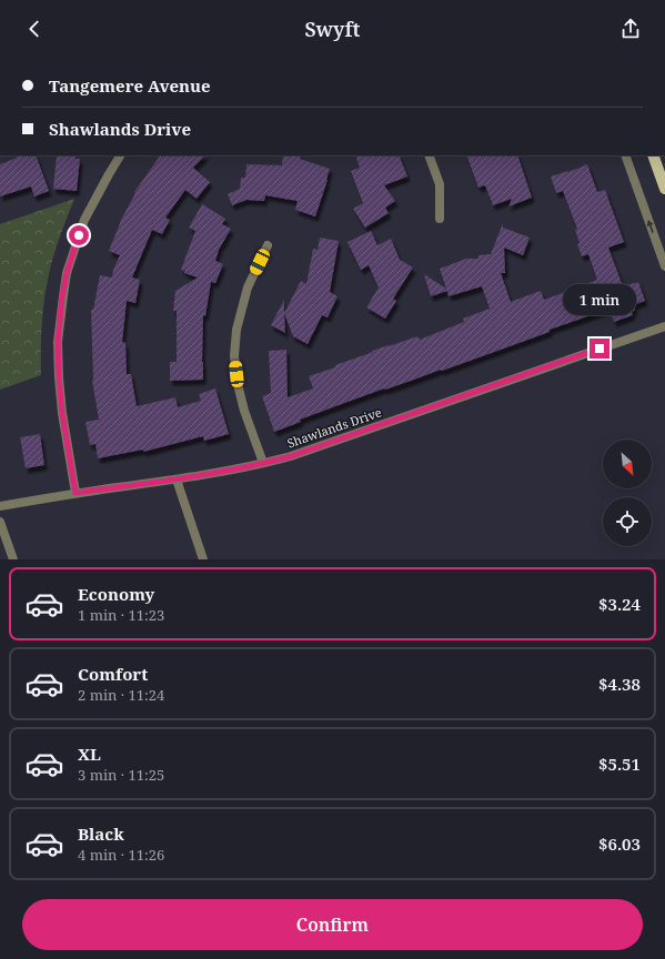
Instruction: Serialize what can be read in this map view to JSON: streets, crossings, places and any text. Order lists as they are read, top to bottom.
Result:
{
  "streets": {
    "street": ["Shawlands Drive"]
  },
  "north": "bottom right",
  "page": {
    "header": "Swyft",
    "banner": ["Tangemere Avenue", "Shawlands Drive"],
    "bubble": "1 min",
    "list": [
      {
        "name": "Economy",
        "note": "1 min · 11:23",
        "value": "$3.24"
      },
      {
        "name": "Comfort",
        "note": "2 min · 11:24",
        "value": "$4.38"
      },
      {
        "name": "XL",
        "note": "3 min · 11:25",
        "value": "$5.51"
      },
      {
        "name": "Black",
        "note": "4 min · 11:26",
        "value": "$6.03"
      }
    ],
    "buttons": "Confirm"
  }
}
